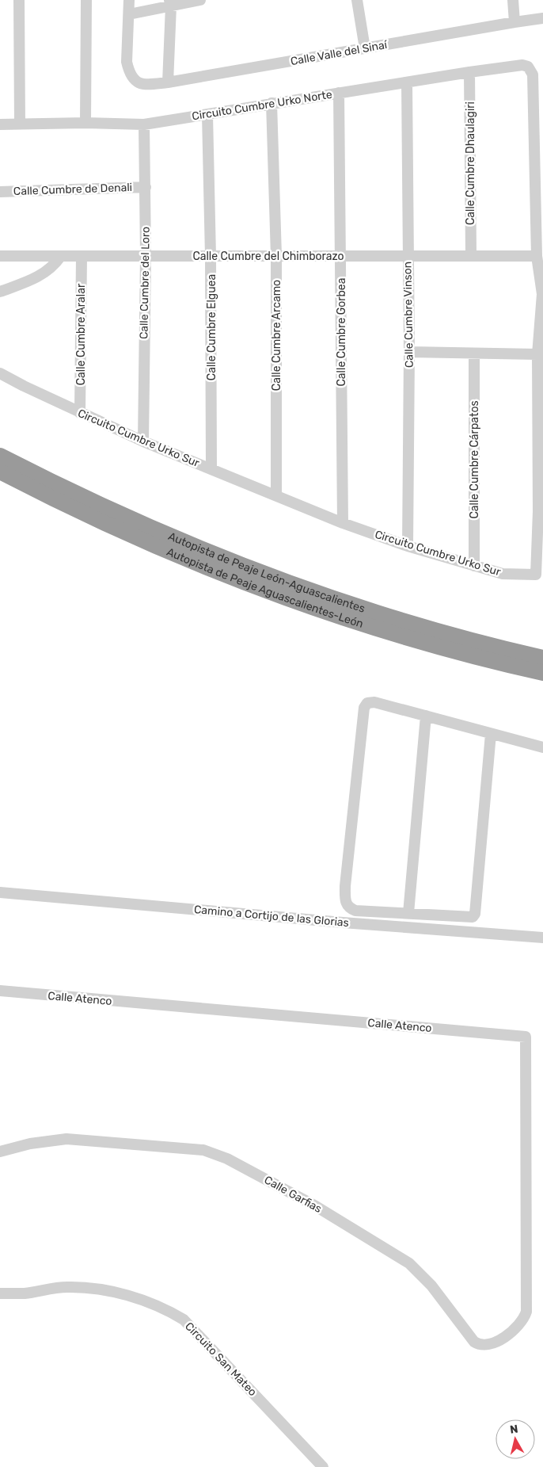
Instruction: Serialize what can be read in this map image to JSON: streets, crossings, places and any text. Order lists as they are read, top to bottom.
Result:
{
  "streets": {
    "highway": ["Autopista de Peaje León-Aguascalientes", "Autopista de Peaje Aguascalientes-León"],
    "street": [
      "Calle Valle del Sinaí",
      "Circuito Cumbre Urko Norte",
      "Calle Cumbre Dhaulagiri",
      "Calle Cumbre de Denali",
      "Calle Cumbre del Chimborazo",
      "Calle Cumbre del Loro",
      "Calle Cumbre Vinson",
      "Calle Cumbre Elguea",
      "Calle Cumbre Gorbea",
      "Calle Cumbre Aralar",
      "Calle Cumbre Arcamo",
      "Circuito Cumbre Urko Sur",
      "Calle Cumbre Cárpatos",
      "Camino a Cortijo de las Glorias",
      "Calle Atenco",
      "Calle Garfias",
      "Circuito San Mateo"
    ]
  },
  "crossings": [
    ["Circuito Cumbre Urko Norte", "Calle Cumbre Dhaulagiri"],
    ["Circuito Cumbre Urko Norte", "Calle Cumbre del Loro"],
    ["Circuito Cumbre Urko Norte", "Calle Cumbre Vinson"],
    ["Circuito Cumbre Urko Norte", "Calle Cumbre Elguea"],
    ["Circuito Cumbre Urko Norte", "Calle Cumbre Gorbea"],
    ["Circuito Cumbre Urko Norte", "Calle Cumbre Arcamo"],
    ["Circuito Cumbre Urko Norte", "Circuito Cumbre Urko Sur"],
    ["Calle Cumbre Dhaulagiri", "Calle Cumbre del Chimborazo"],
    ["Calle Cumbre de Denali", "Calle Cumbre del Loro"],
    ["Calle Cumbre del Chimborazo", "Calle Cumbre del Loro"],
    ["Calle Cumbre del Chimborazo", "Calle Cumbre Vinson"],
    ["Calle Cumbre del Chimborazo", "Calle Cumbre Elguea"],
    ["Calle Cumbre del Chimborazo", "Calle Cumbre Gorbea"],
    ["Calle Cumbre del Chimborazo", "Calle Cumbre Aralar"],
    ["Calle Cumbre del Chimborazo", "Calle Cumbre Arcamo"],
    ["Calle Cumbre del Chimborazo", "Circuito Cumbre Urko Sur"],
    ["Calle Cumbre del Loro", "Circuito Cumbre Urko Sur"],
    ["Calle Cumbre Vinson", "Circuito Cumbre Urko Sur"],
    ["Calle Cumbre Elguea", "Circuito Cumbre Urko Sur"],
    ["Calle Cumbre Gorbea", "Circuito Cumbre Urko Sur"],
    ["Calle Cumbre Aralar", "Circuito Cumbre Urko Sur"],
    ["Calle Cumbre Arcamo", "Circuito Cumbre Urko Sur"],
    ["Circuito Cumbre Urko Sur", "Calle Cumbre Cárpatos"],
    ["Calle Atenco", "Calle Garfias"]
  ],
  "north": "top"
}
